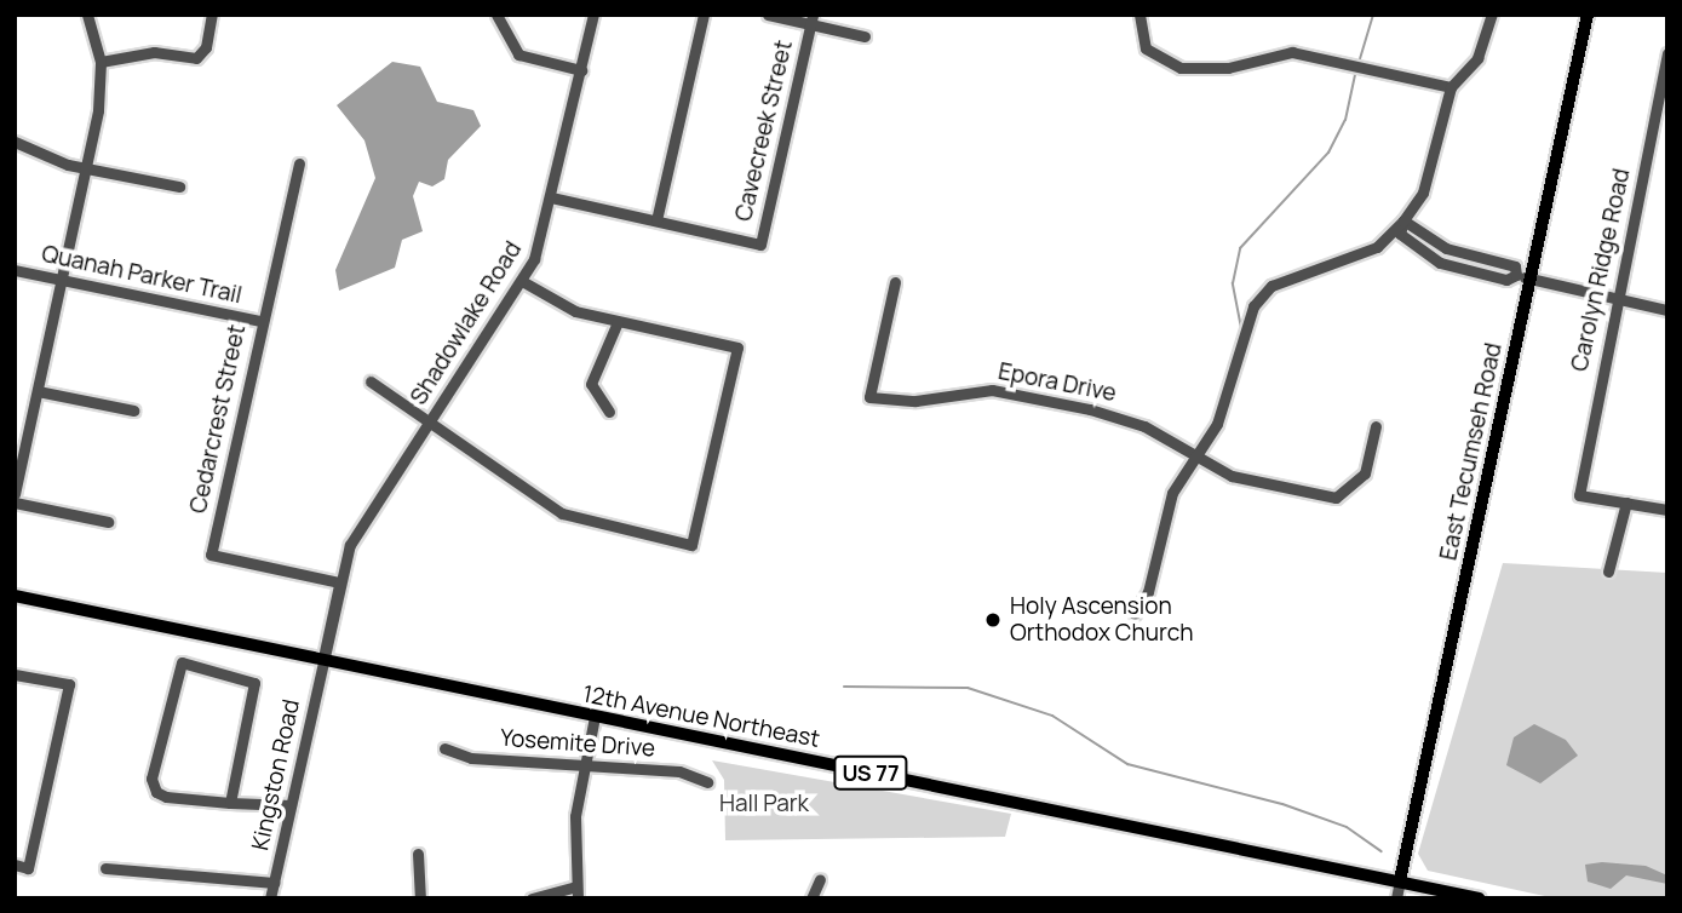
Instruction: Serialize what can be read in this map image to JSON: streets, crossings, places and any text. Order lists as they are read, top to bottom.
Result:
{
  "streets": {
    "main road": ["East Tecumseh Road", "12th Avenue Northeast", "US 77"],
    "street": [
      "Cavecreek Street",
      "Carolyn Ridge Road",
      "Quanah Parker Trail",
      "Shadowlake Road",
      "Epora Drive",
      "Cedarcrest Street",
      "Yosemite Drive",
      "Kingston Road"
    ]
  },
  "crossings": [
    ["Cavecreek Street", "Shadowlake Road"],
    ["Quanah Parker Trail", "Cedarcrest Street"],
    ["Shadowlake Road", "Cedarcrest Street"],
    ["Shadowlake Road", "12th Avenue Northeast"],
    ["Shadowlake Road", "Kingston Road"],
    ["East Tecumseh Road", "12th Avenue Northeast"],
    ["12th Avenue Northeast", "Kingston Road"]
  ],
  "parks": ["Hall Park"],
  "places": ["Holy Ascension Orthodox Church"]
}
